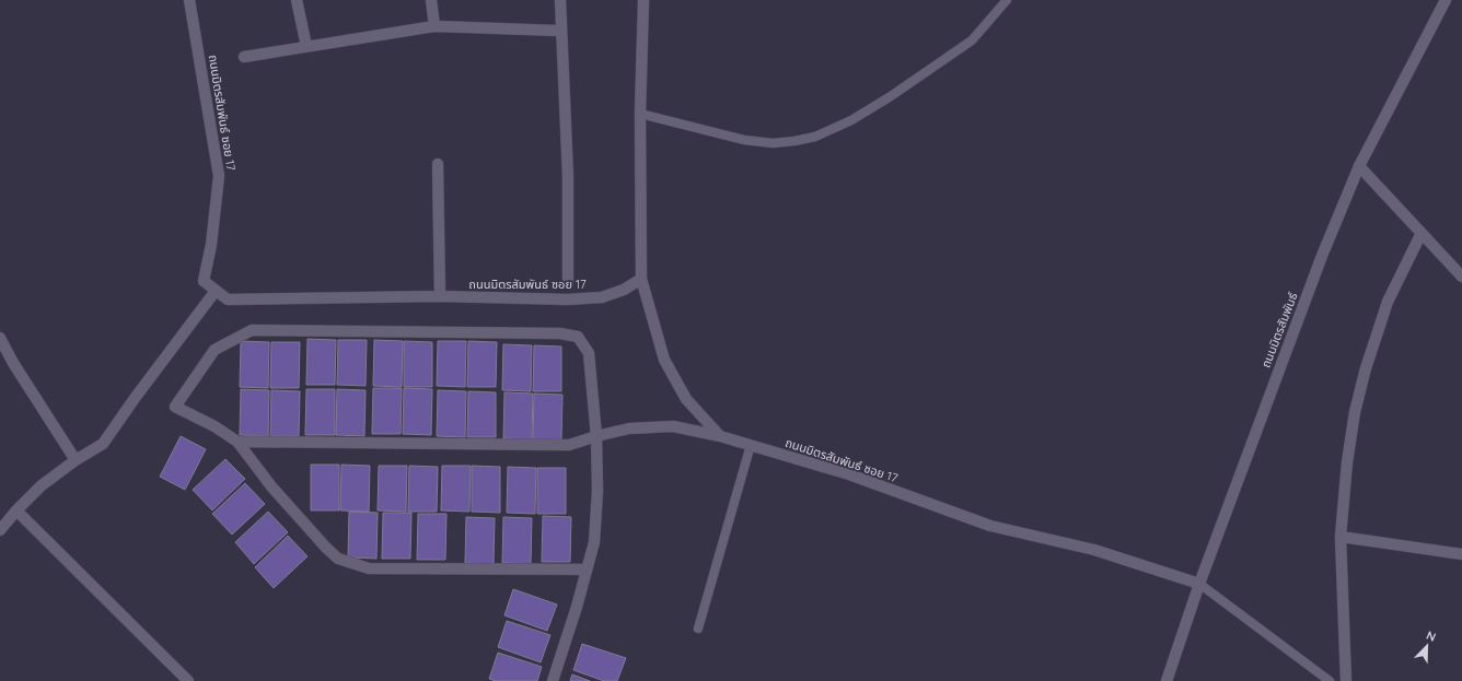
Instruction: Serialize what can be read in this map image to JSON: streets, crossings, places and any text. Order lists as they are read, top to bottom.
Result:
{
  "streets": {
    "street": ["ถนนมิตรสัมพันธ์ ซอย 17", "ถนนมิตรสัมพันธ์"]
  },
  "crossings": [
    ["ถนนมิตรสัมพันธ์ ซอย 17", "ถนนมิตรสัมพันธ์"]
  ],
  "north": "top right"
}
